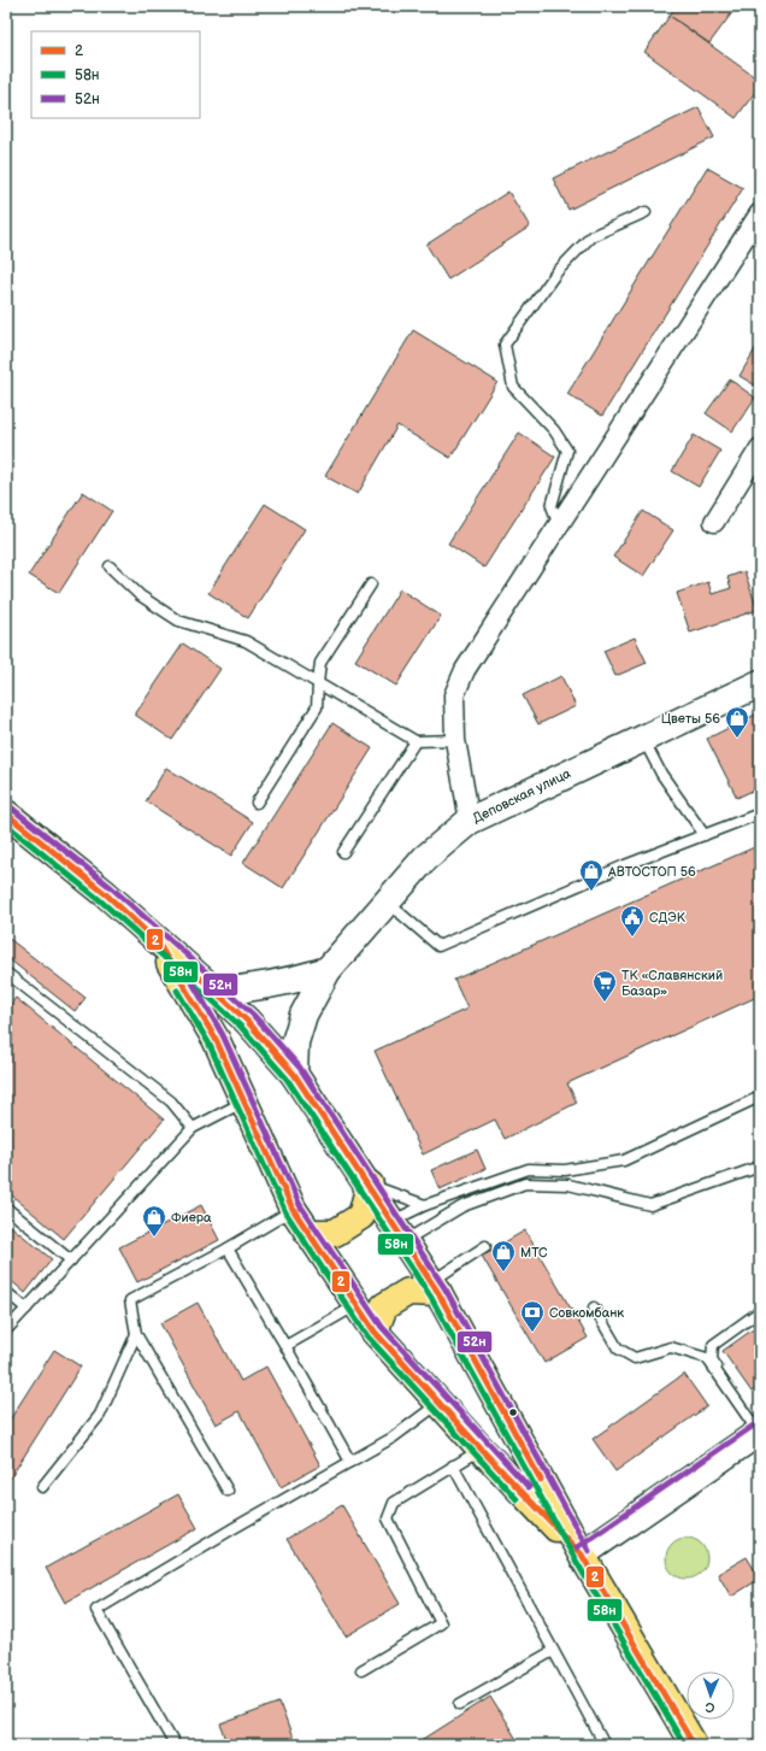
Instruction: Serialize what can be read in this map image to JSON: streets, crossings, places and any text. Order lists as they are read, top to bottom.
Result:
{
  "streets": {
    "street": ["Деповская улица"]
  },
  "places": {
    "shop": [
      "Цветы 56",
      "АВТОСТОП 56",
      "Фиера",
      "МТС"
    ],
    "public building": ["СДЭК"],
    "supermarket": ["ТК «Славянский Базар»"],
    "bank": ["Совкомбанк"]
  },
  "lines": ["transit line 52н", "transit line 2", "transit line 58н"],
  "legend": ["2", "58н", "52н"],
  "north": "bottom"
}
